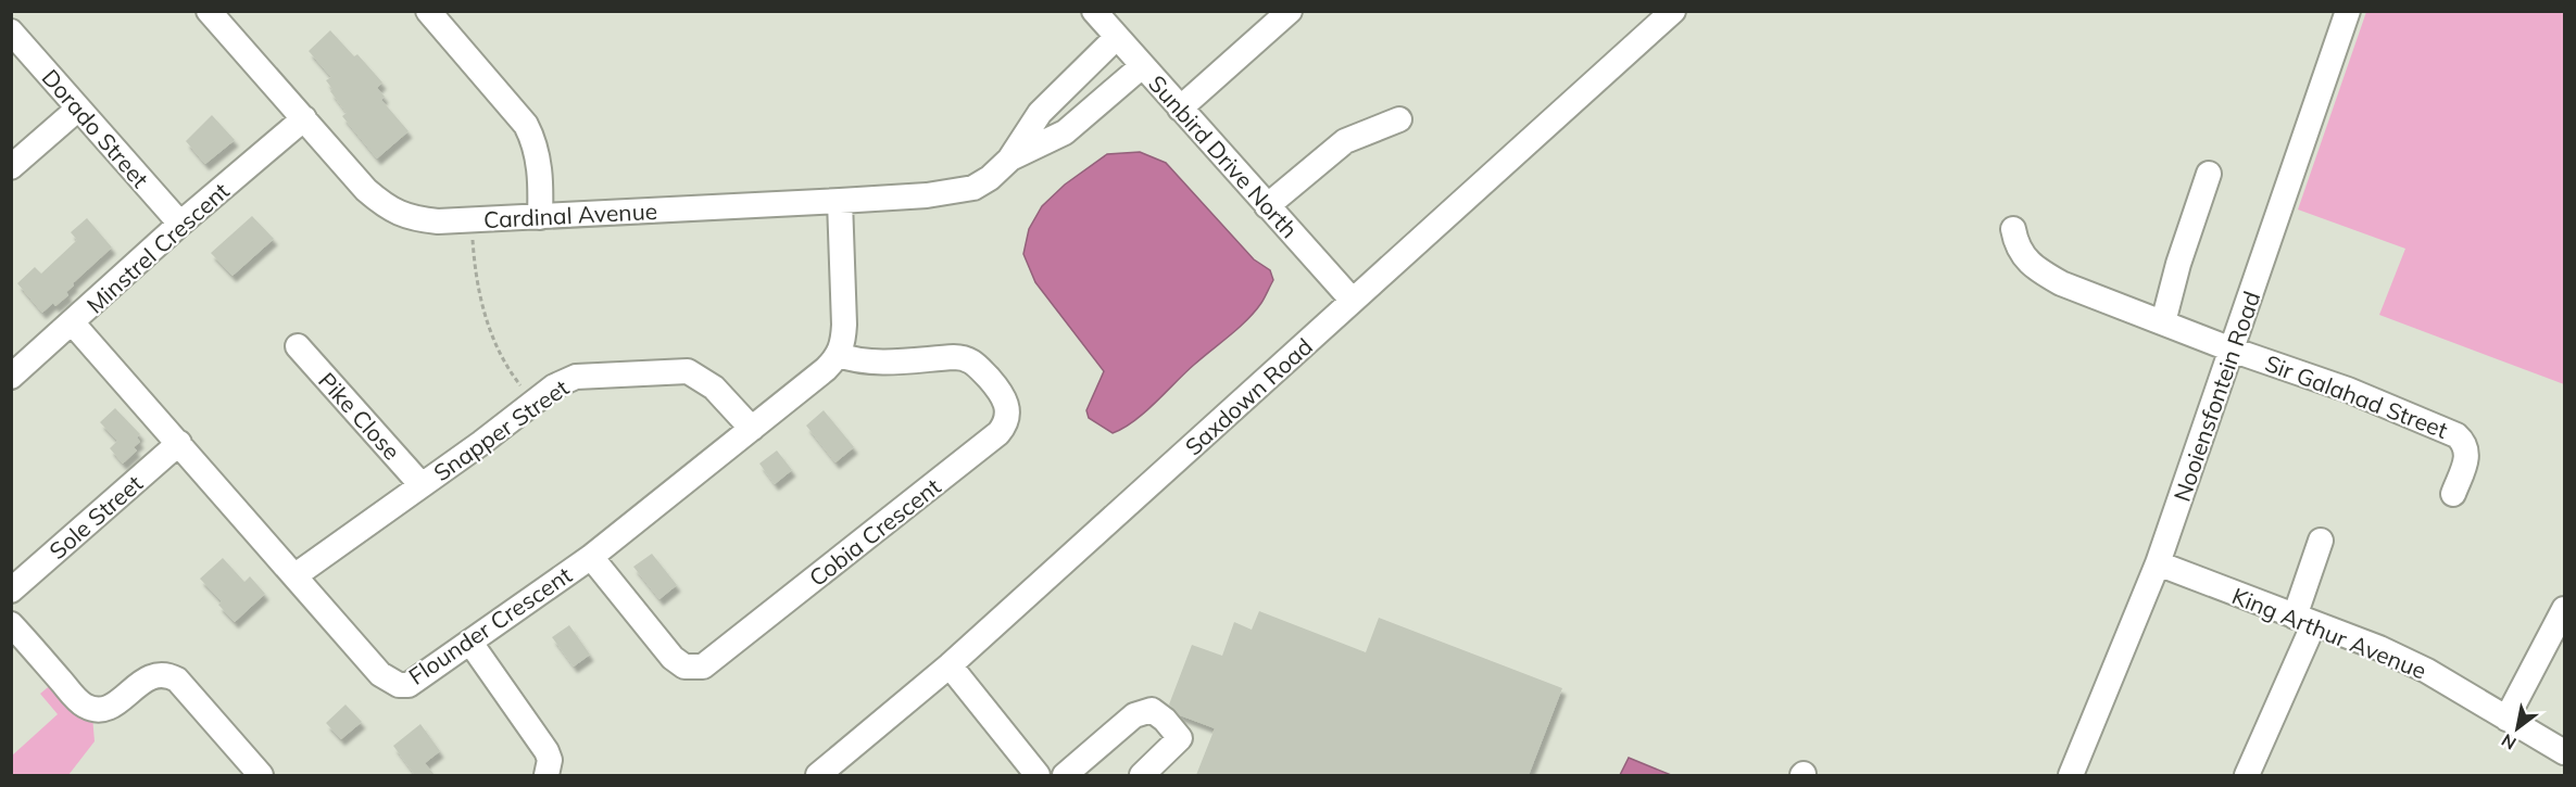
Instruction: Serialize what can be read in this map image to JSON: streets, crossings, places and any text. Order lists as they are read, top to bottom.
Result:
{
  "streets": {
    "street": [
      "Dorado Street",
      "Sunbird Drive North",
      "Cardinal Avenue",
      "Minstrel Crescent",
      "Saxdown Road",
      "Nooiensfontein Road",
      "Sir Galahad Street",
      "Pike Close",
      "Snapper Street",
      "Sole Street",
      "Cobia Crescent",
      "Flounder Crescent",
      "King Arthur Avenue"
    ]
  },
  "crossings": [
    ["Dorado Street", "Minstrel Crescent"],
    ["Sunbird Drive North", "Cardinal Avenue"],
    ["Sunbird Drive North", "Saxdown Road"],
    ["Cardinal Avenue", "Minstrel Crescent"],
    ["Minstrel Crescent", "Flounder Crescent"],
    ["Nooiensfontein Road", "Sir Galahad Street"],
    ["Nooiensfontein Road", "King Arthur Avenue"],
    ["Pike Close", "Snapper Street"],
    ["Snapper Street", "Flounder Crescent"],
    ["Sole Street", "Flounder Crescent"],
    ["Cobia Crescent", "Flounder Crescent"]
  ],
  "north": "bottom left"
}
